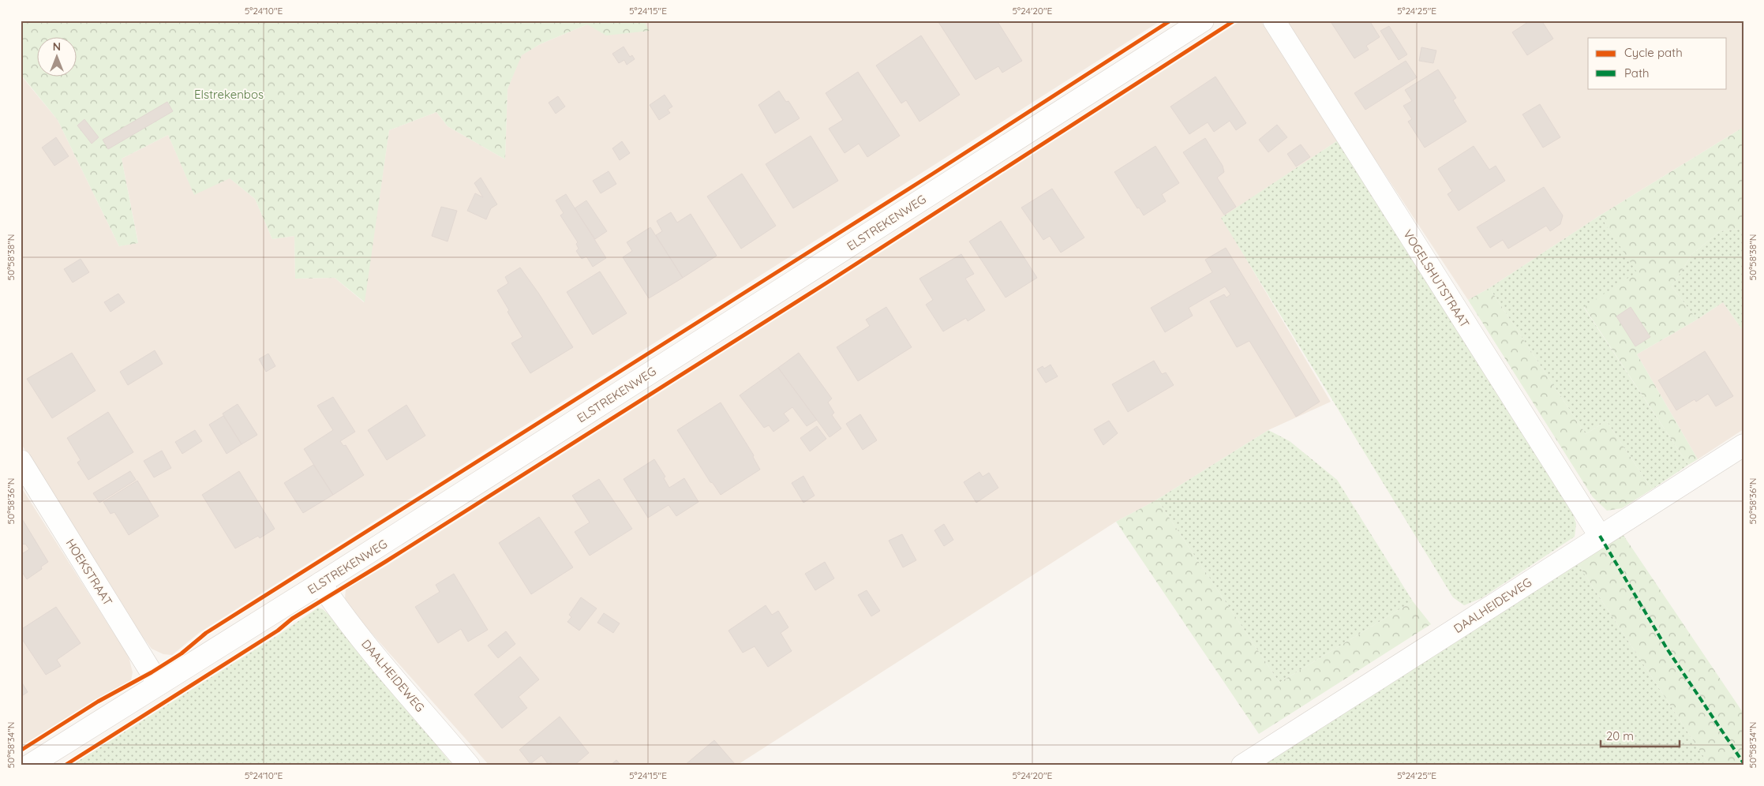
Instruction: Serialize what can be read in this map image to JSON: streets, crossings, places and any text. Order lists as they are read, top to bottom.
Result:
{
  "streets": {
    "street": [
      "ELSTREKENWEG",
      "VOGELSHUTSTRAAT",
      "HOEKSTRAAT",
      "DAALHEIDEWEG"
    ]
  },
  "crossings": [
    ["ELSTREKENWEG", "HOEKSTRAAT"],
    ["ELSTREKENWEG", "DAALHEIDEWEG"],
    ["VOGELSHUTSTRAAT", "DAALHEIDEWEG"]
  ],
  "parks": ["Elstrekenbos"],
  "legend": ["Cycle path", "Path"],
  "scale_bar": "20 m",
  "north": "top",
  "coordinates": [
    "5°24'10\"E",
    "5°24'15\"E",
    "5°24'20\"E",
    "5°24'25\"E",
    "50°58'38\"N",
    "50°58'36\"N",
    "50°58'34\"N"
  ]
}
